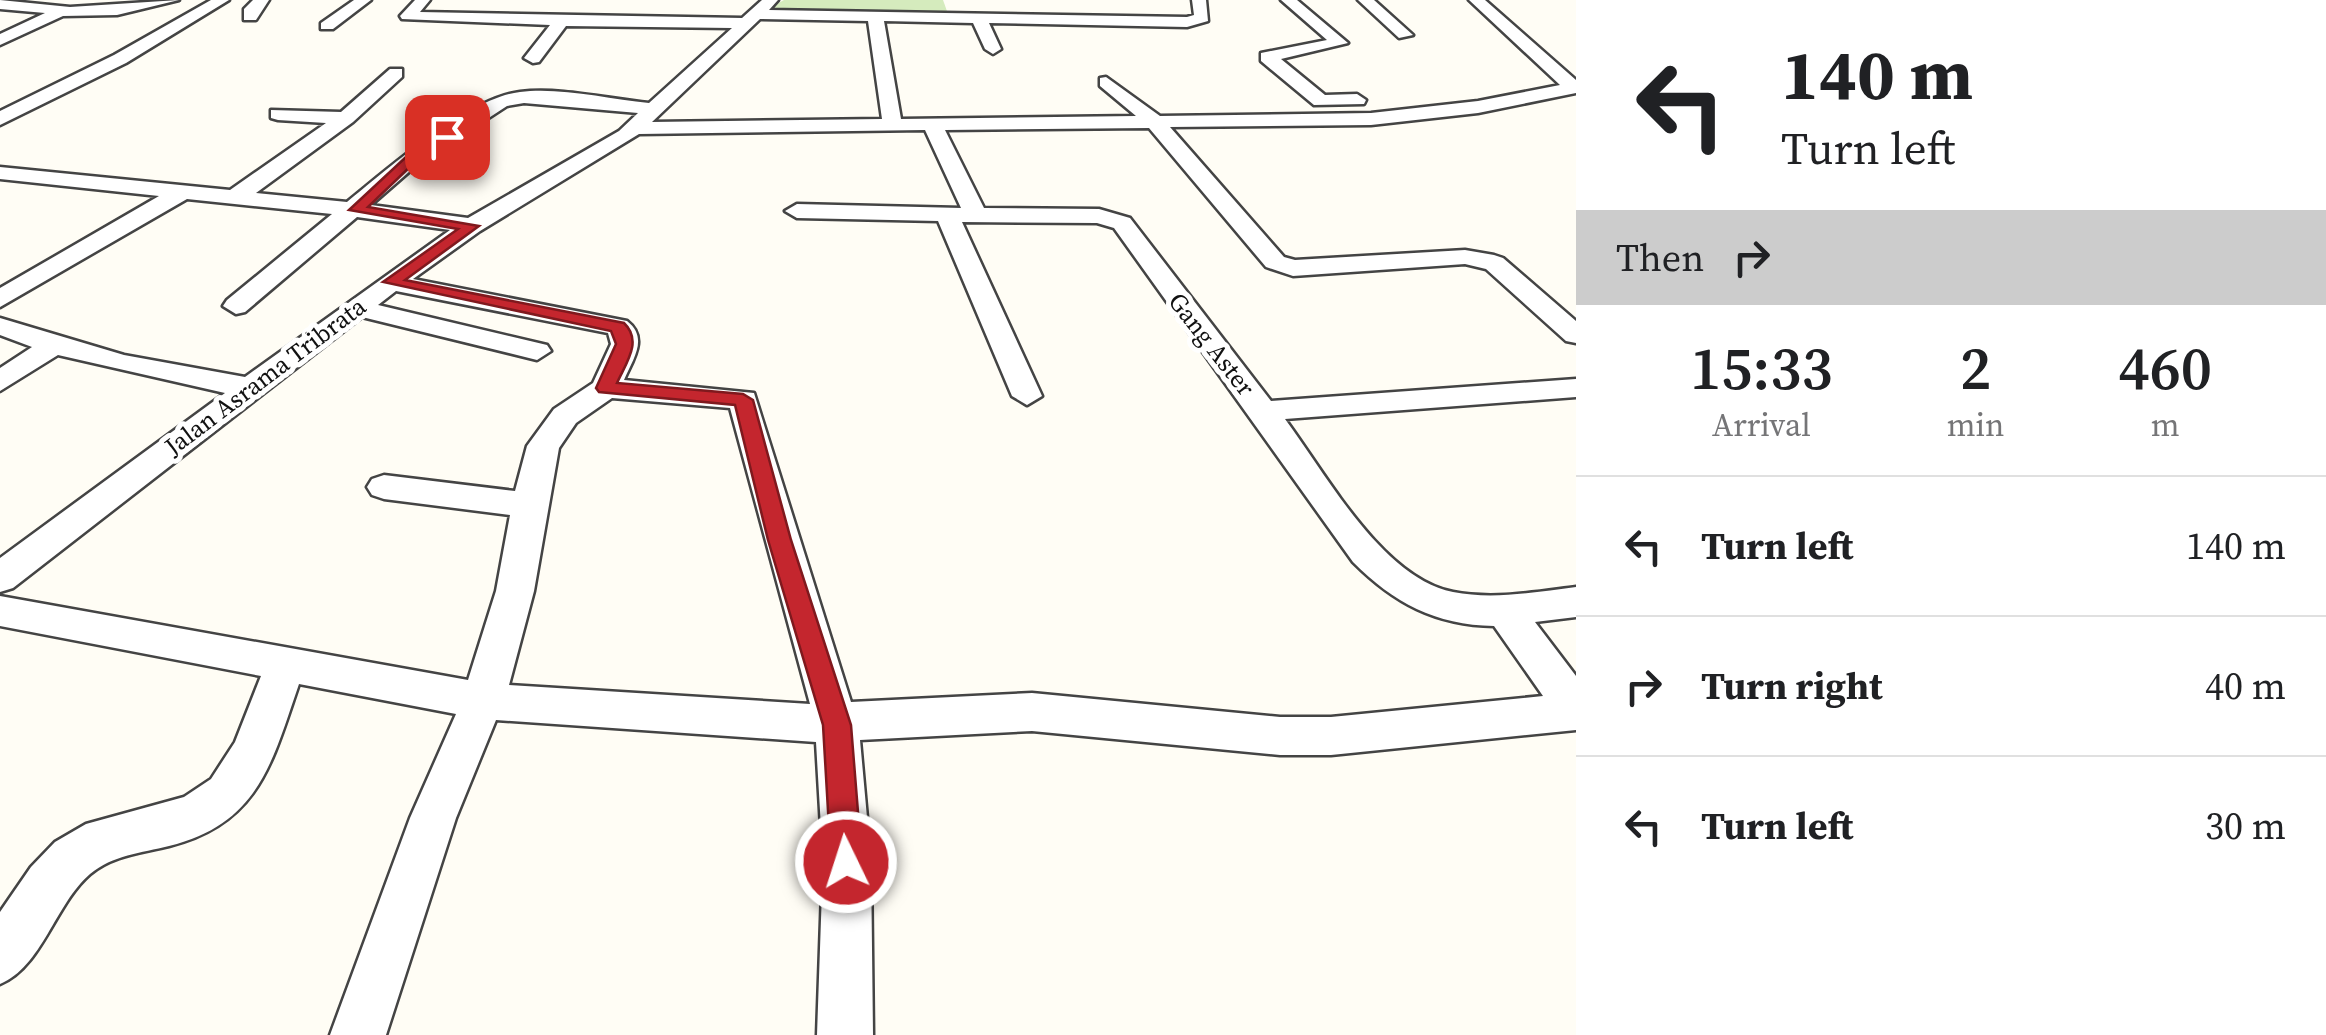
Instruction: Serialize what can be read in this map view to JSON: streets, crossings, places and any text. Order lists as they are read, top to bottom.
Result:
{
  "streets": {
    "street": ["Gang Aster", "Jalan Asrama Tribrata"]
  },
  "page": {
    "turn": ["140 m", "Turn left"],
    "then": "Then",
    "eta": [
      "15:33",
      "Arrival",
      "2",
      "min",
      "460",
      "m"
    ],
    "list": [
      {
        "name": "Turn left",
        "value": "140 m"
      },
      {
        "name": "Turn right",
        "value": "40 m"
      },
      {
        "name": "Turn left",
        "value": "30 m"
      }
    ]
  }
}
